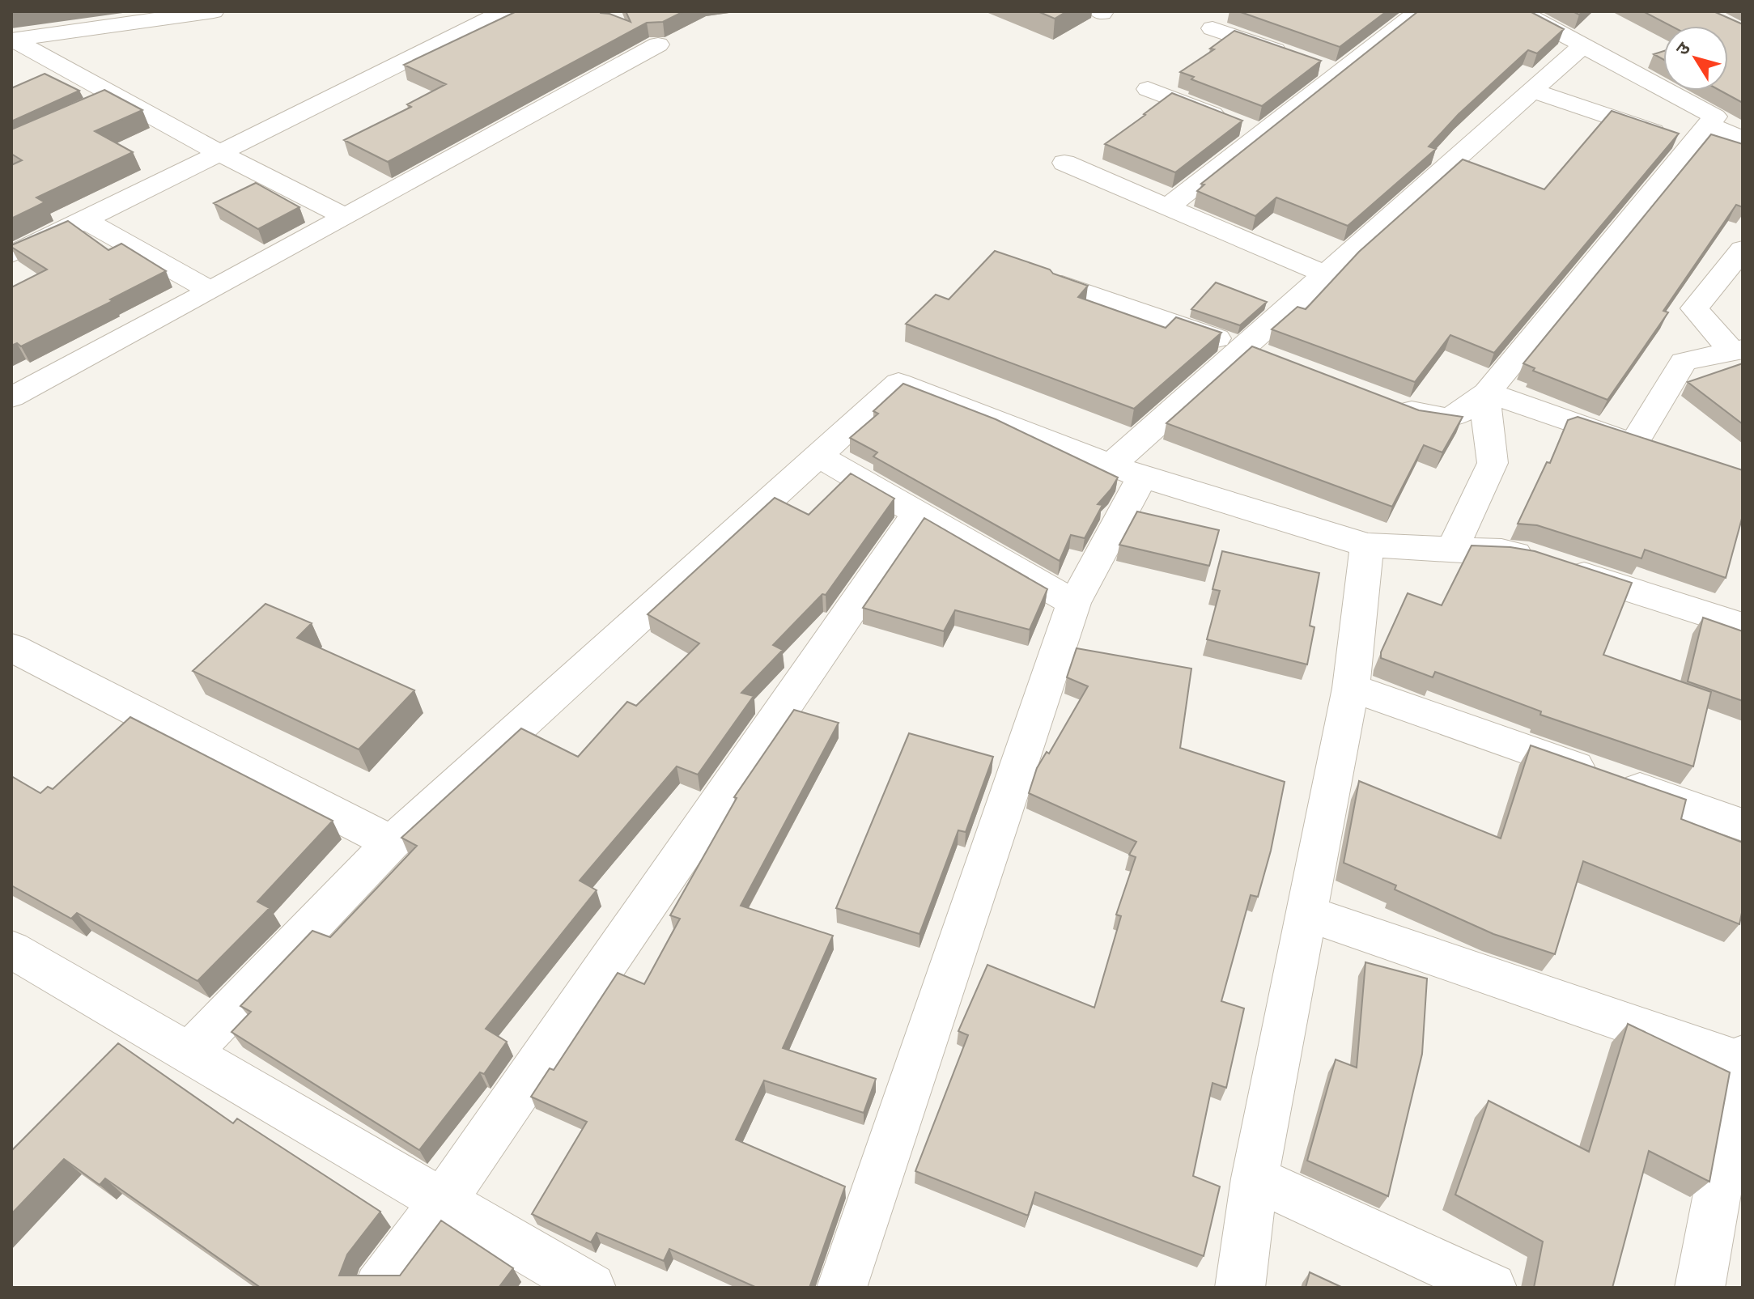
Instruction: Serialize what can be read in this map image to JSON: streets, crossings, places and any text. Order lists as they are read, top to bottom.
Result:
{
  "north": "top left"
}
